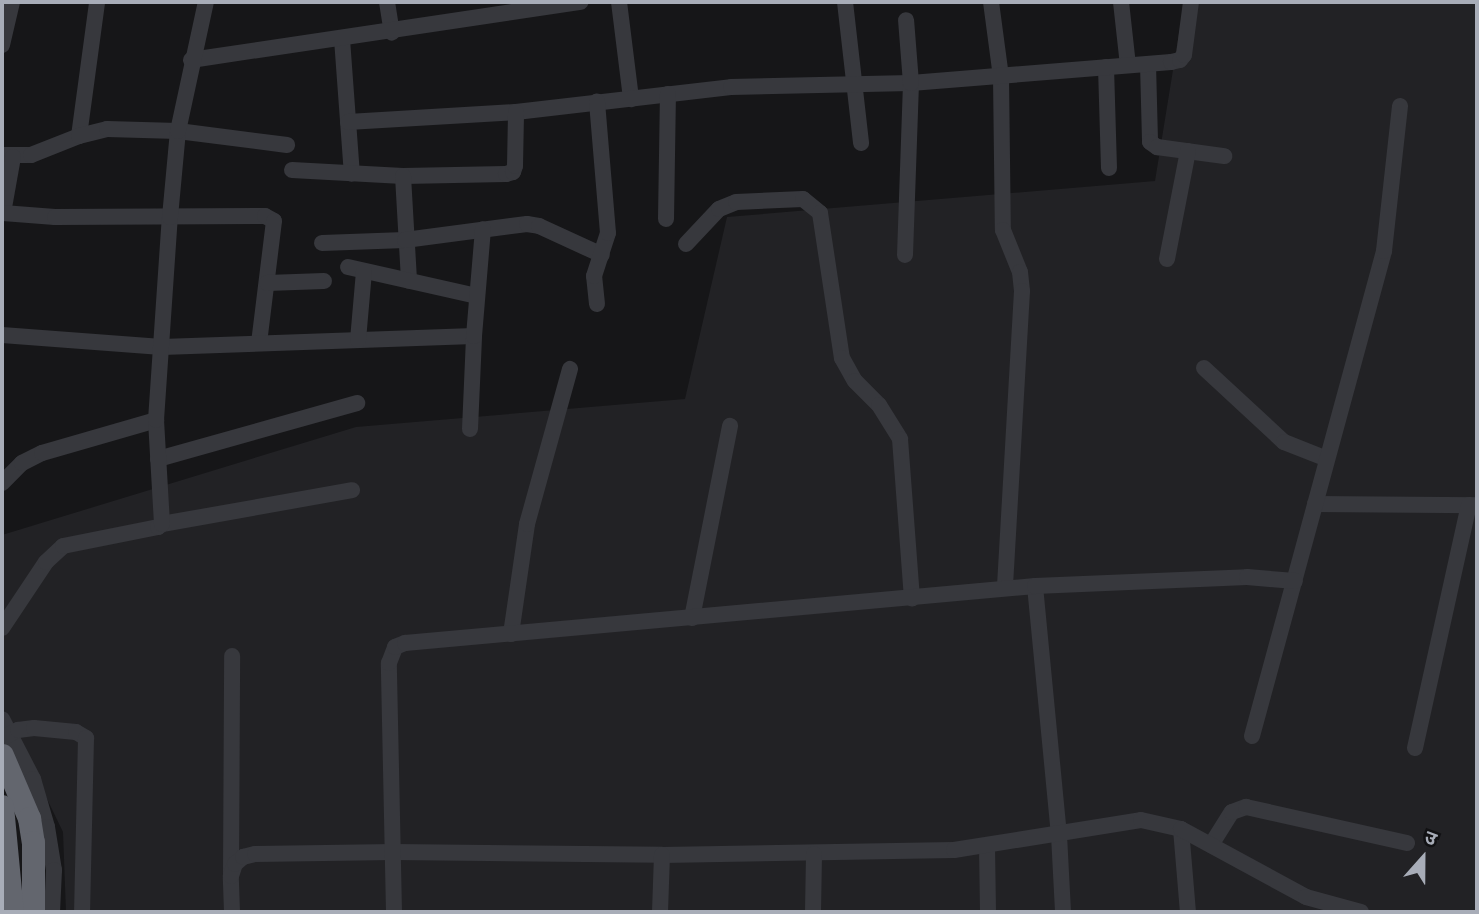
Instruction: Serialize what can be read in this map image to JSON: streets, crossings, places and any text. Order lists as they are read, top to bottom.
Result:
{
  "north": "top"
}
